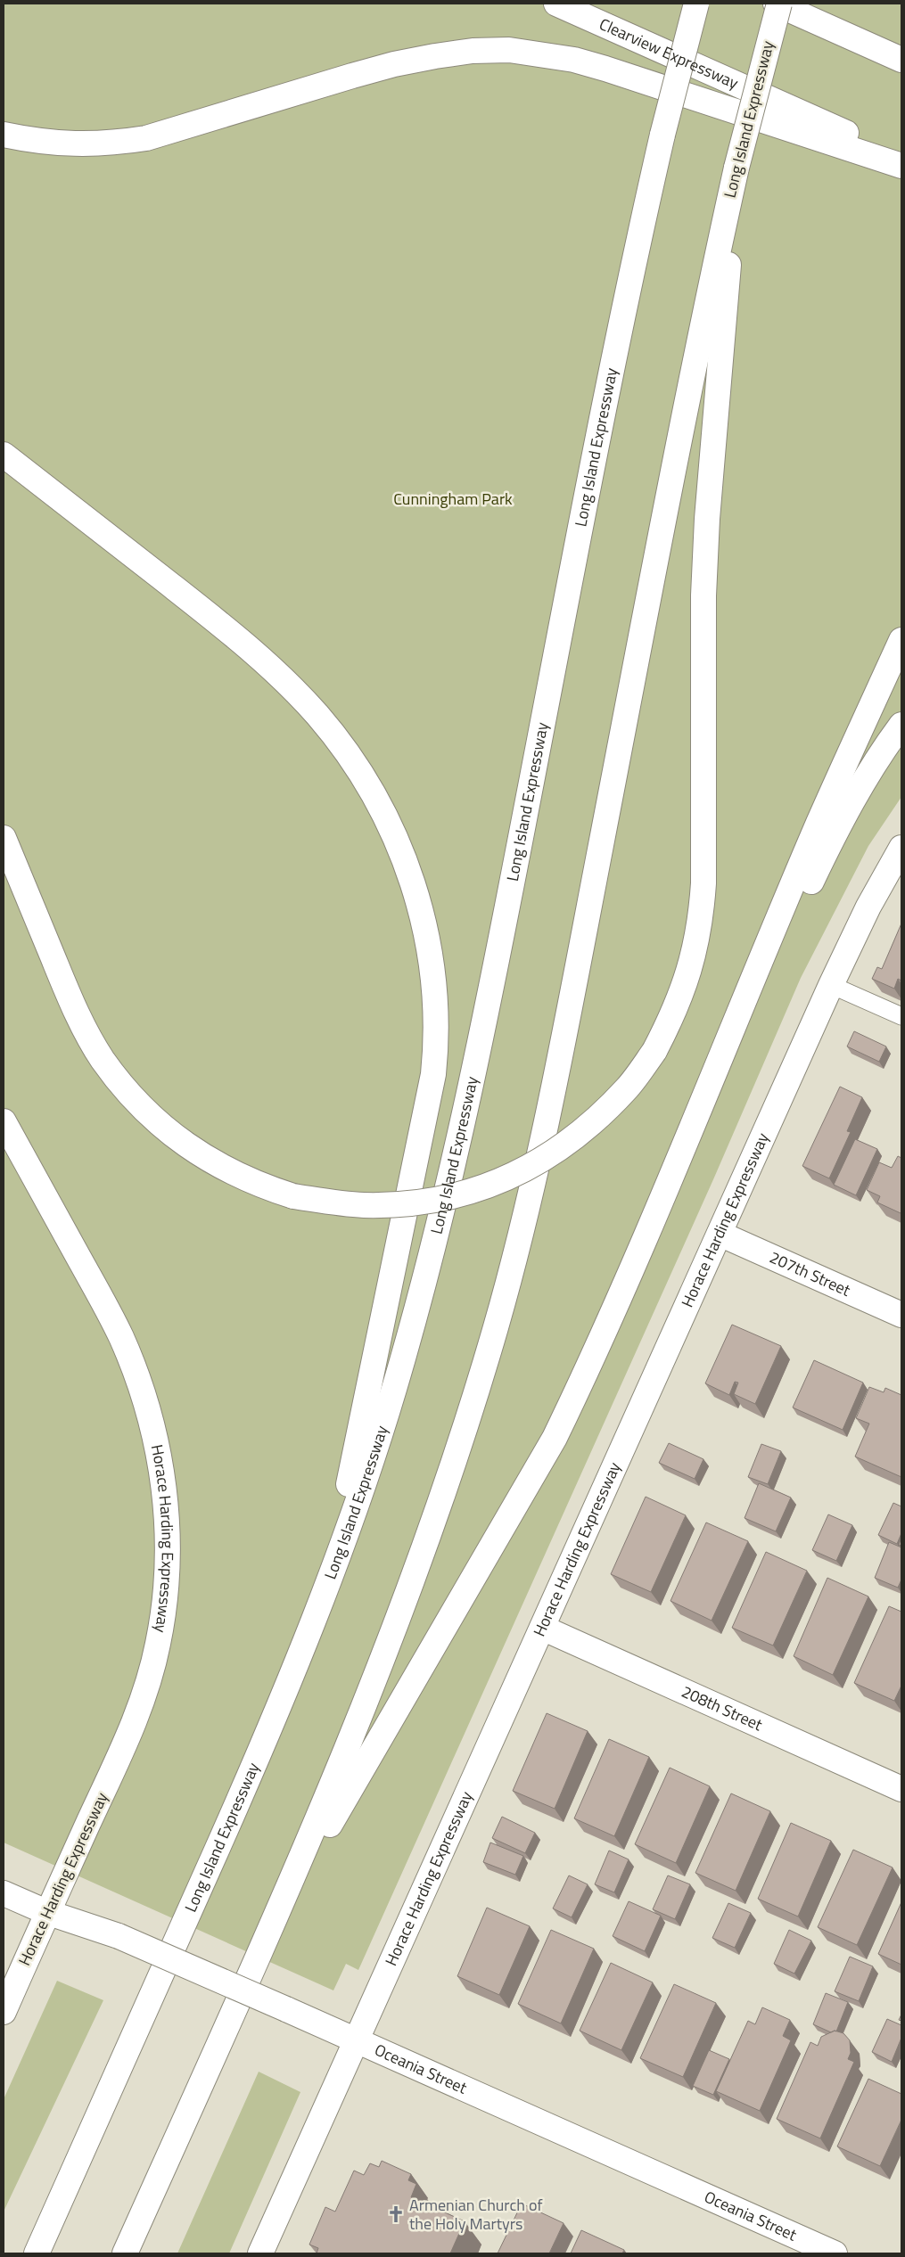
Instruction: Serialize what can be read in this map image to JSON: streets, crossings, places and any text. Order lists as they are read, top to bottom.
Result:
{
  "streets": {
    "main road": [
      "Clearview Expressway",
      "Long Island Expressway",
      "Horace Harding Expressway",
      "207th Street",
      "208th Street",
      "Oceania Street"
    ]
  },
  "crossings": [
    ["Horace Harding Expressway", "207th Street"],
    ["Horace Harding Expressway", "208th Street"],
    ["Horace Harding Expressway", "Oceania Street"]
  ],
  "parks": ["Cunningham Park"],
  "places": {
    "church": ["Armenian Church of the Holy Martyrs"]
  }
}
